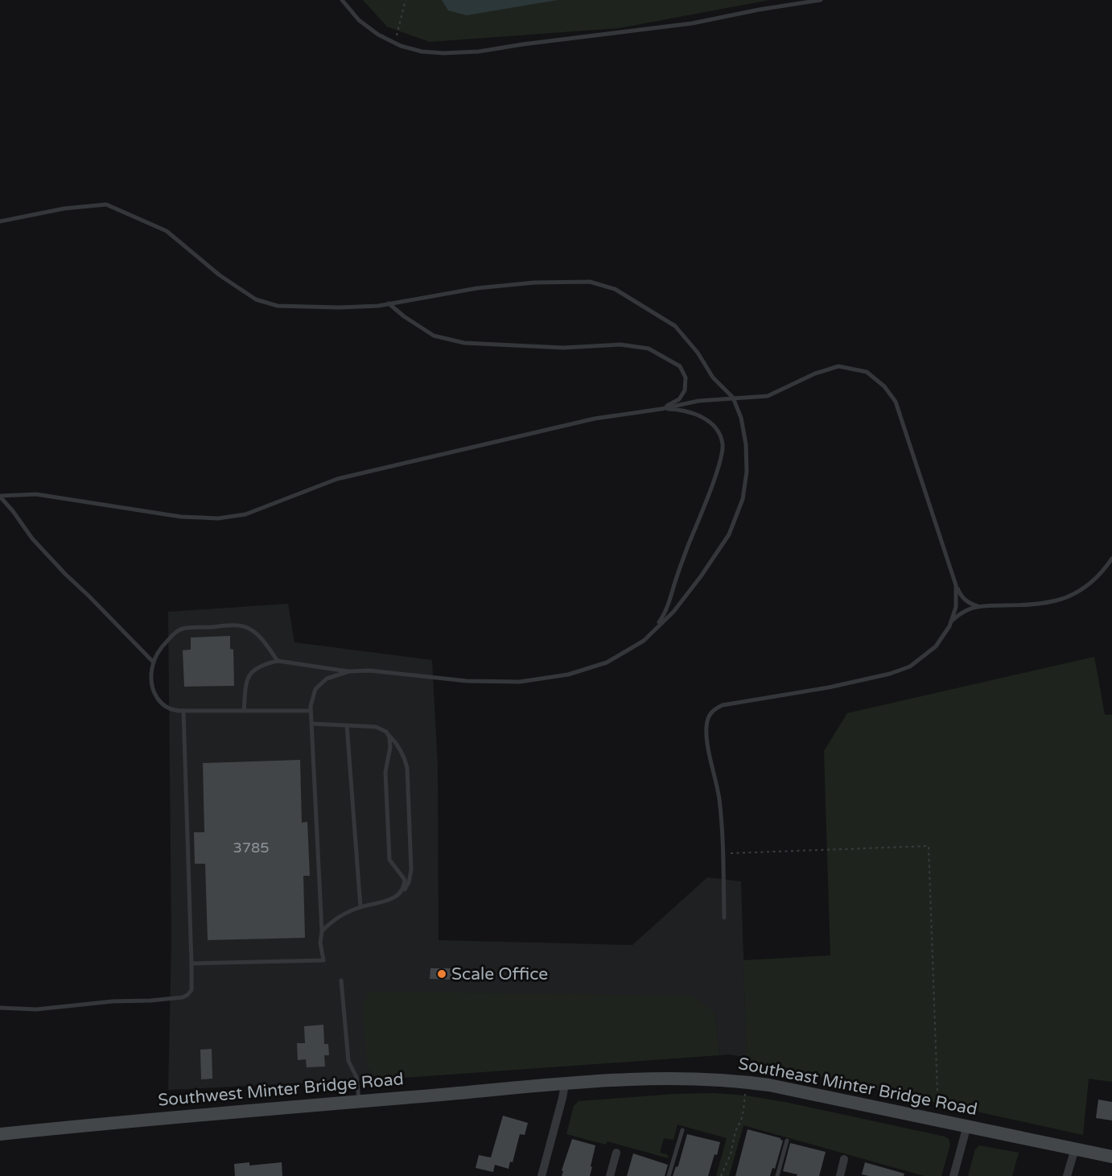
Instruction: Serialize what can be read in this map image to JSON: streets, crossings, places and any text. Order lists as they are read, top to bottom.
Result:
{
  "streets": {
    "main road": ["Southeast Minter Bridge Road", "Southwest Minter Bridge Road"]
  },
  "crossings": [
    ["Southeast Minter Bridge Road", "Southwest Minter Bridge Road"]
  ],
  "places": ["Scale Office"],
  "house_numbers": ["3785"]
}
